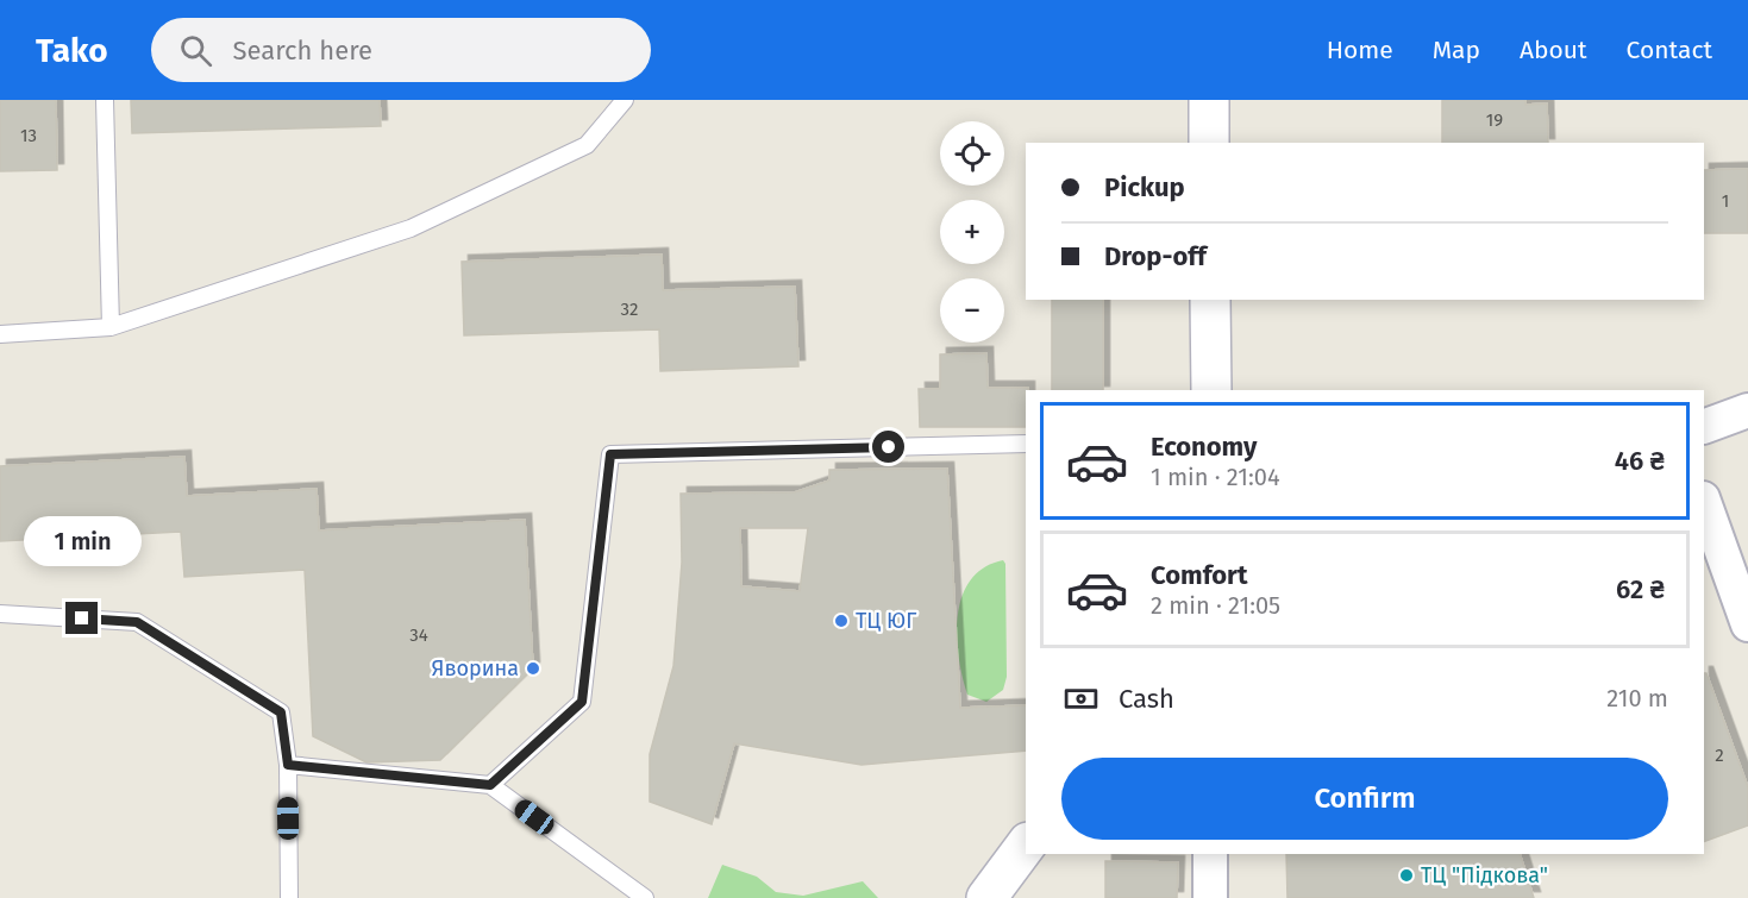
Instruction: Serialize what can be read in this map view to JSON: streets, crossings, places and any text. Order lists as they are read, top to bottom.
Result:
{
  "places": ["ТЦ ЮГ", "Яворина", "ТЦ \"Підкова\""],
  "house_numbers": [
    "19",
    "13",
    "1",
    "32",
    "34",
    "2"
  ],
  "page": {
    "header": "Tako",
    "search": "Search here",
    "nav": [
      "Home",
      "Map",
      "About",
      "Contact"
    ],
    "map_buttons": ["+", "−"],
    "banner": ["Pickup", "Drop-off"],
    "list": [
      {
        "name": "Economy",
        "note": "1 min · 21:04",
        "value": "46 ₴"
      },
      {
        "name": "Comfort",
        "note": "2 min · 21:05",
        "value": "62 ₴"
      }
    ],
    "bubble": "1 min",
    "pay": ["Cash", "210 m"],
    "buttons": "Confirm"
  }
}
